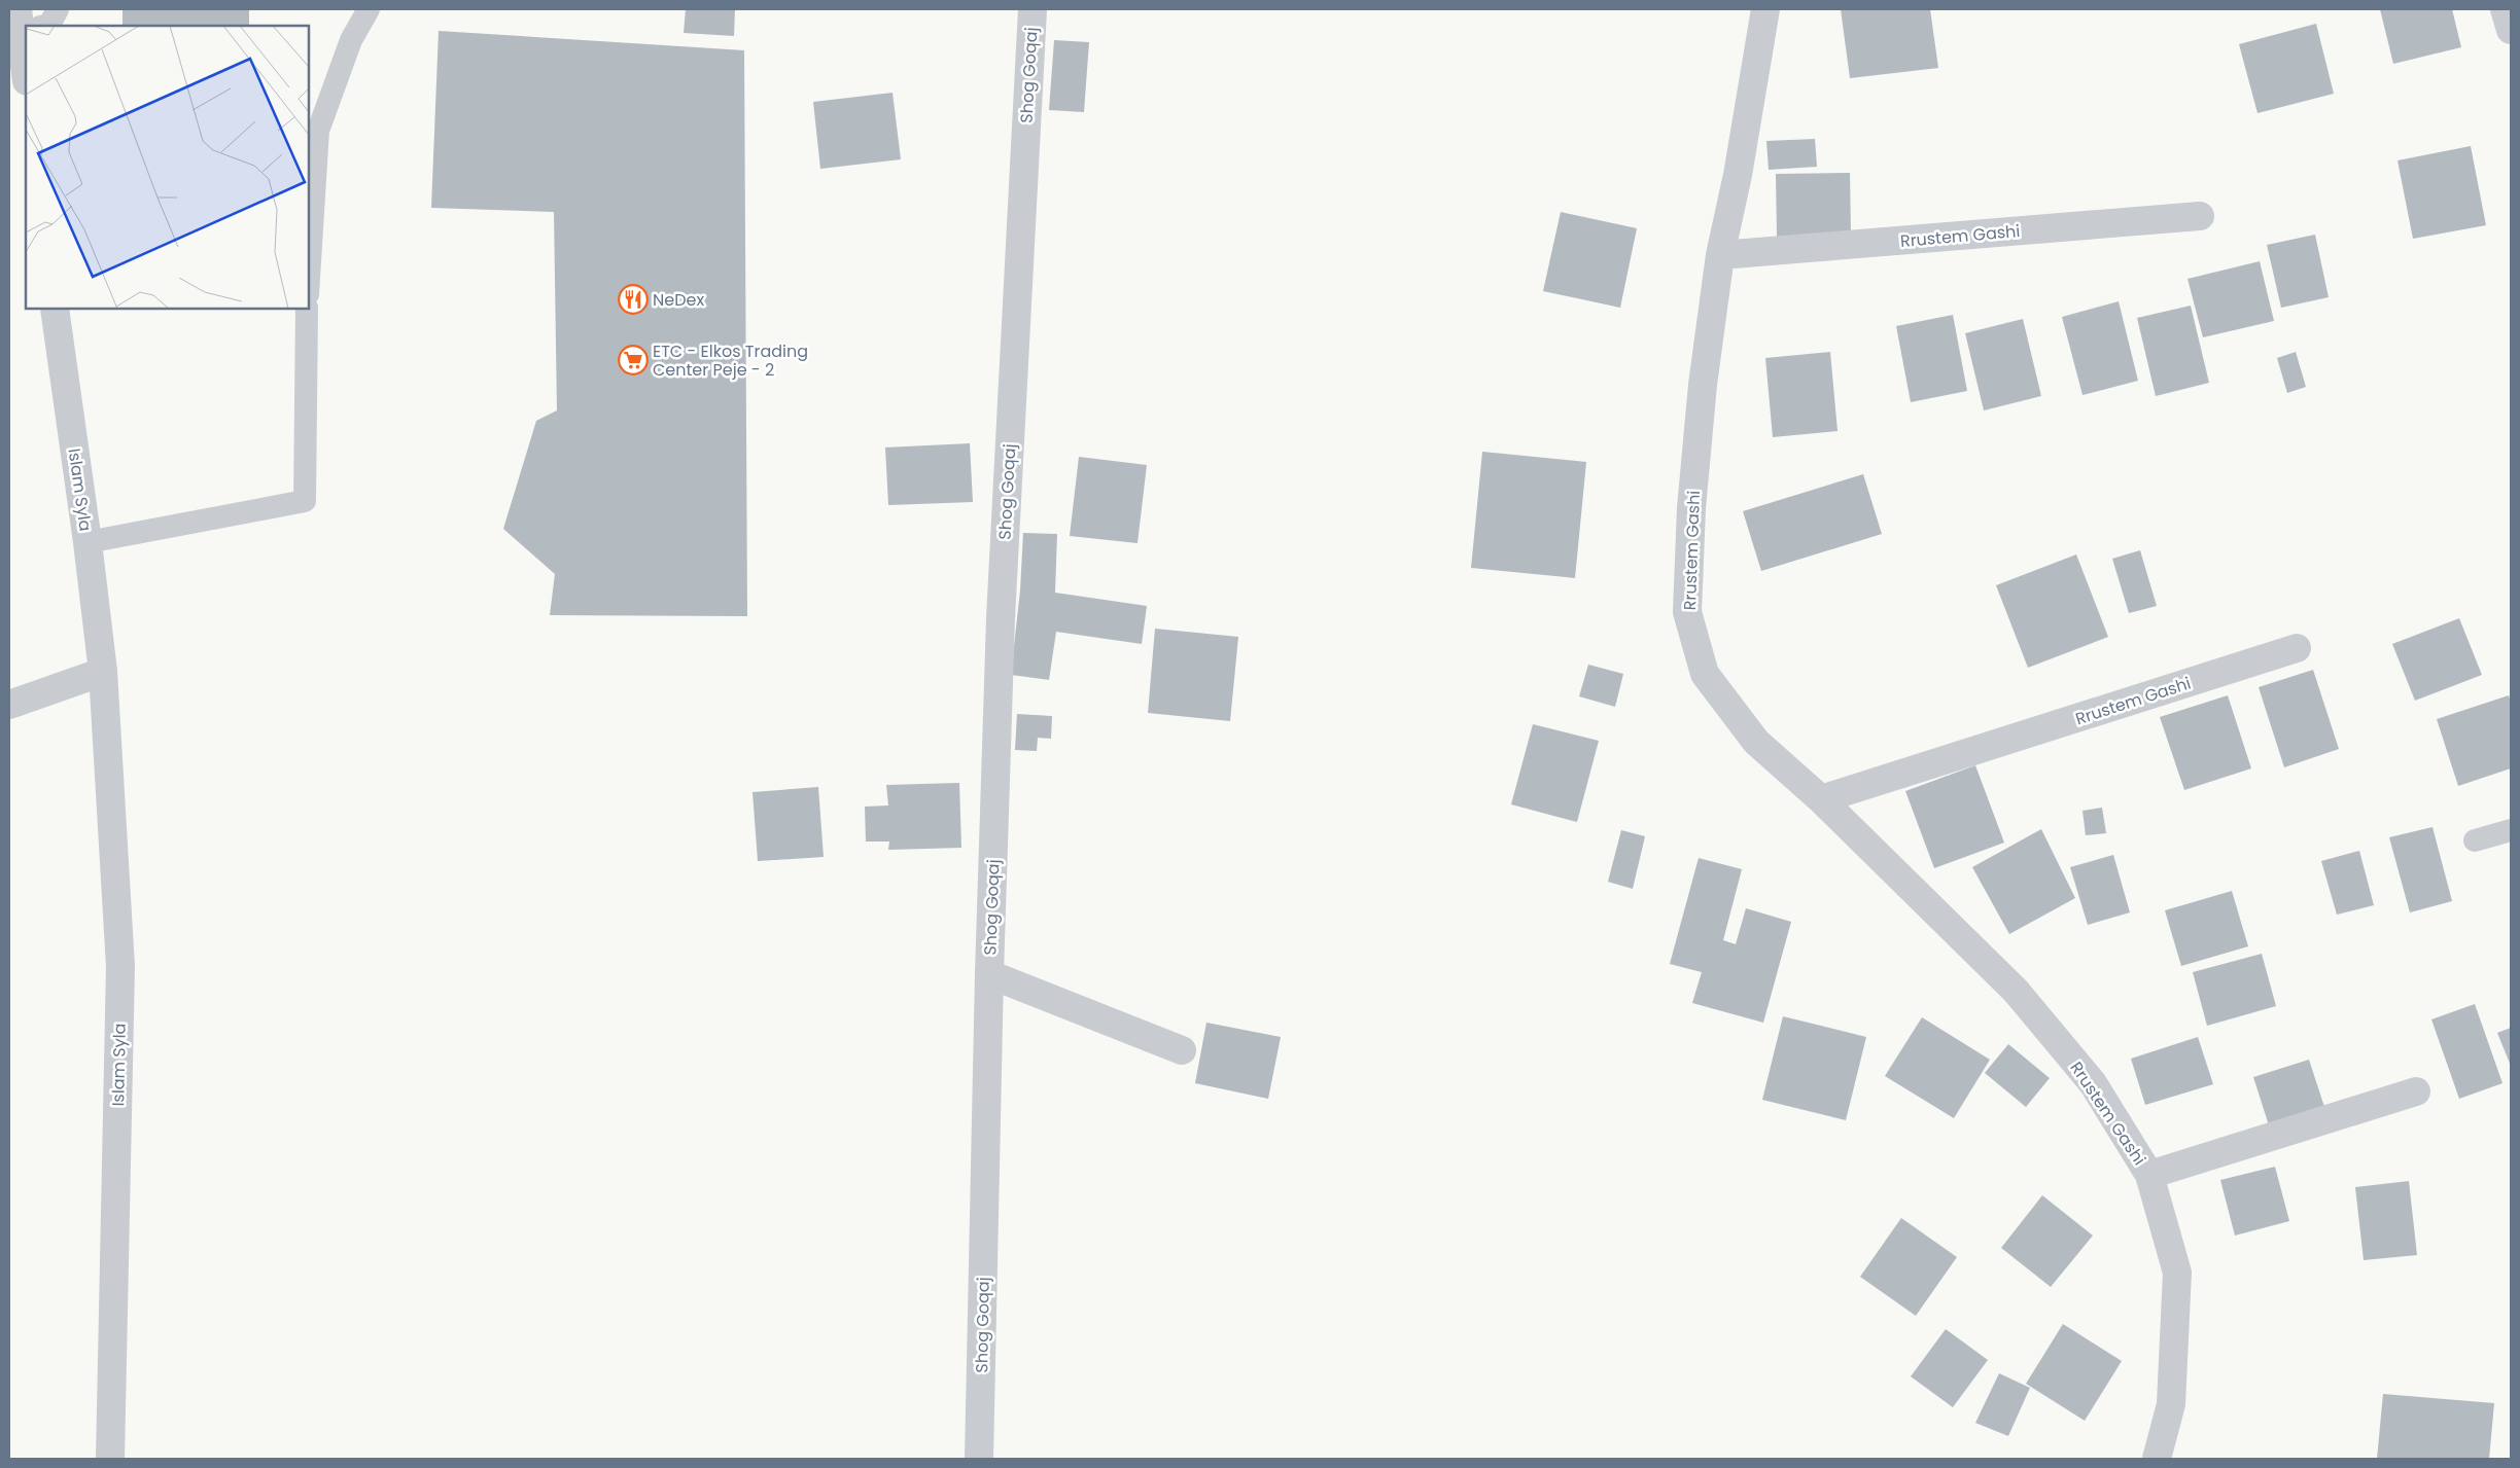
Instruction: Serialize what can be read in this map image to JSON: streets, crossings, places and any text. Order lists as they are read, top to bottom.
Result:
{
  "streets": {
    "street": ["Shog Goqaj", "Rrustem Gashi", "Islam Syla"]
  },
  "places": {
    "restaurant": ["NeDex"],
    "supermarket": ["ETC - Elkos Trading Center Peje - 2"]
  }
}
